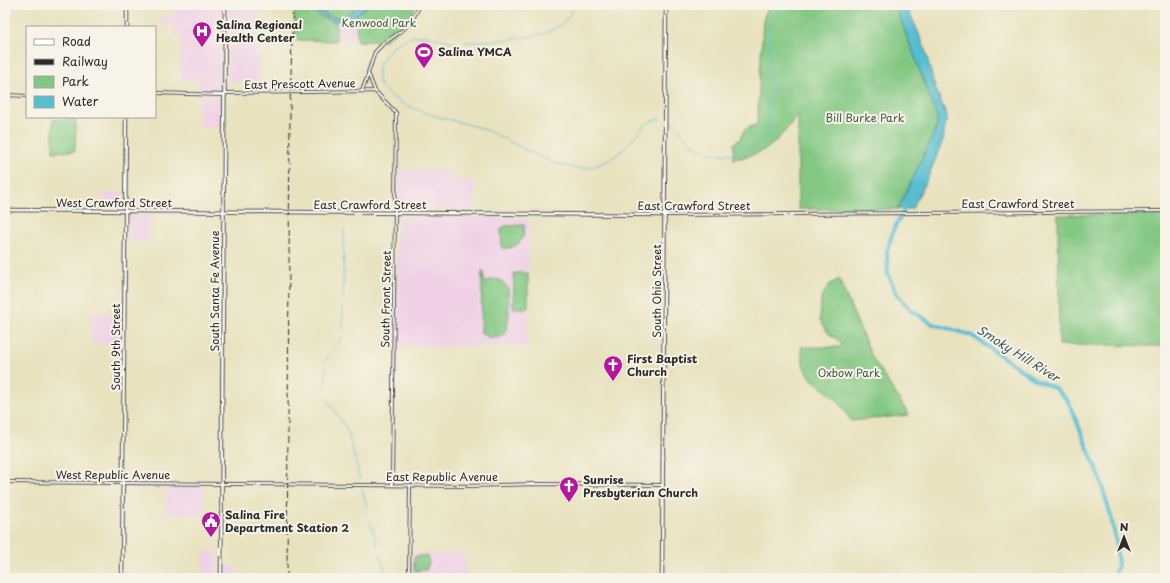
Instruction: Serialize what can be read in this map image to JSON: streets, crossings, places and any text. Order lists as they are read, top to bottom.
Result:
{
  "streets": {
    "main road": [
      "West Crawford Street",
      "East Crawford Street",
      "South Santa Fe Avenue",
      "South Ohio Street",
      "South 9th Street"
    ],
    "street": [
      "East Prescott Avenue",
      "South Front Street",
      "West Republic Avenue",
      "East Republic Avenue"
    ]
  },
  "crossings": [
    ["East Prescott Avenue", "South Santa Fe Avenue"],
    ["East Prescott Avenue", "South Front Street"],
    ["West Crawford Street", "East Crawford Street"],
    ["West Crawford Street", "South Santa Fe Avenue"],
    ["West Crawford Street", "South 9th Street"],
    ["East Crawford Street", "South Santa Fe Avenue"],
    ["East Crawford Street", "South Ohio Street"],
    ["East Crawford Street", "South Front Street"],
    ["South Santa Fe Avenue", "West Republic Avenue"],
    ["South Santa Fe Avenue", "East Republic Avenue"],
    ["South Ohio Street", "East Republic Avenue"],
    ["South Front Street", "East Republic Avenue"],
    ["South 9th Street", "West Republic Avenue"],
    ["West Republic Avenue", "East Republic Avenue"]
  ],
  "water": ["Smoky Hill River"],
  "parks": ["Kenwood Park", "Bill Burke Park", "Oxbow Park"],
  "places": {
    "hospital": ["Salina Regional Health Center"],
    "sports": ["Salina YMCA"],
    "church": ["First Baptist Church", "Sunrise Presbyterian Church"],
    "public building": ["Salina Fire Department Station 2"]
  },
  "legend": [
    "Road",
    "Railway",
    "Park",
    "Water"
  ],
  "north": "top"
}
